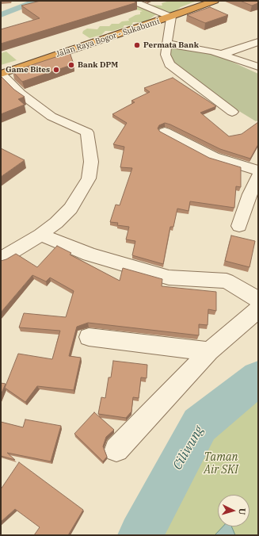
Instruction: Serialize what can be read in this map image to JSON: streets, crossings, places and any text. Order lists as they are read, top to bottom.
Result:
{
  "streets": {
    "highway": ["Jalan Raya Bogor - Sukabumi"]
  },
  "water": ["Ciliwung"],
  "parks": ["Taman Air SKI"],
  "places": ["Permata Bank", "Bank DPM", "Game Bites"],
  "north": "right"
}
